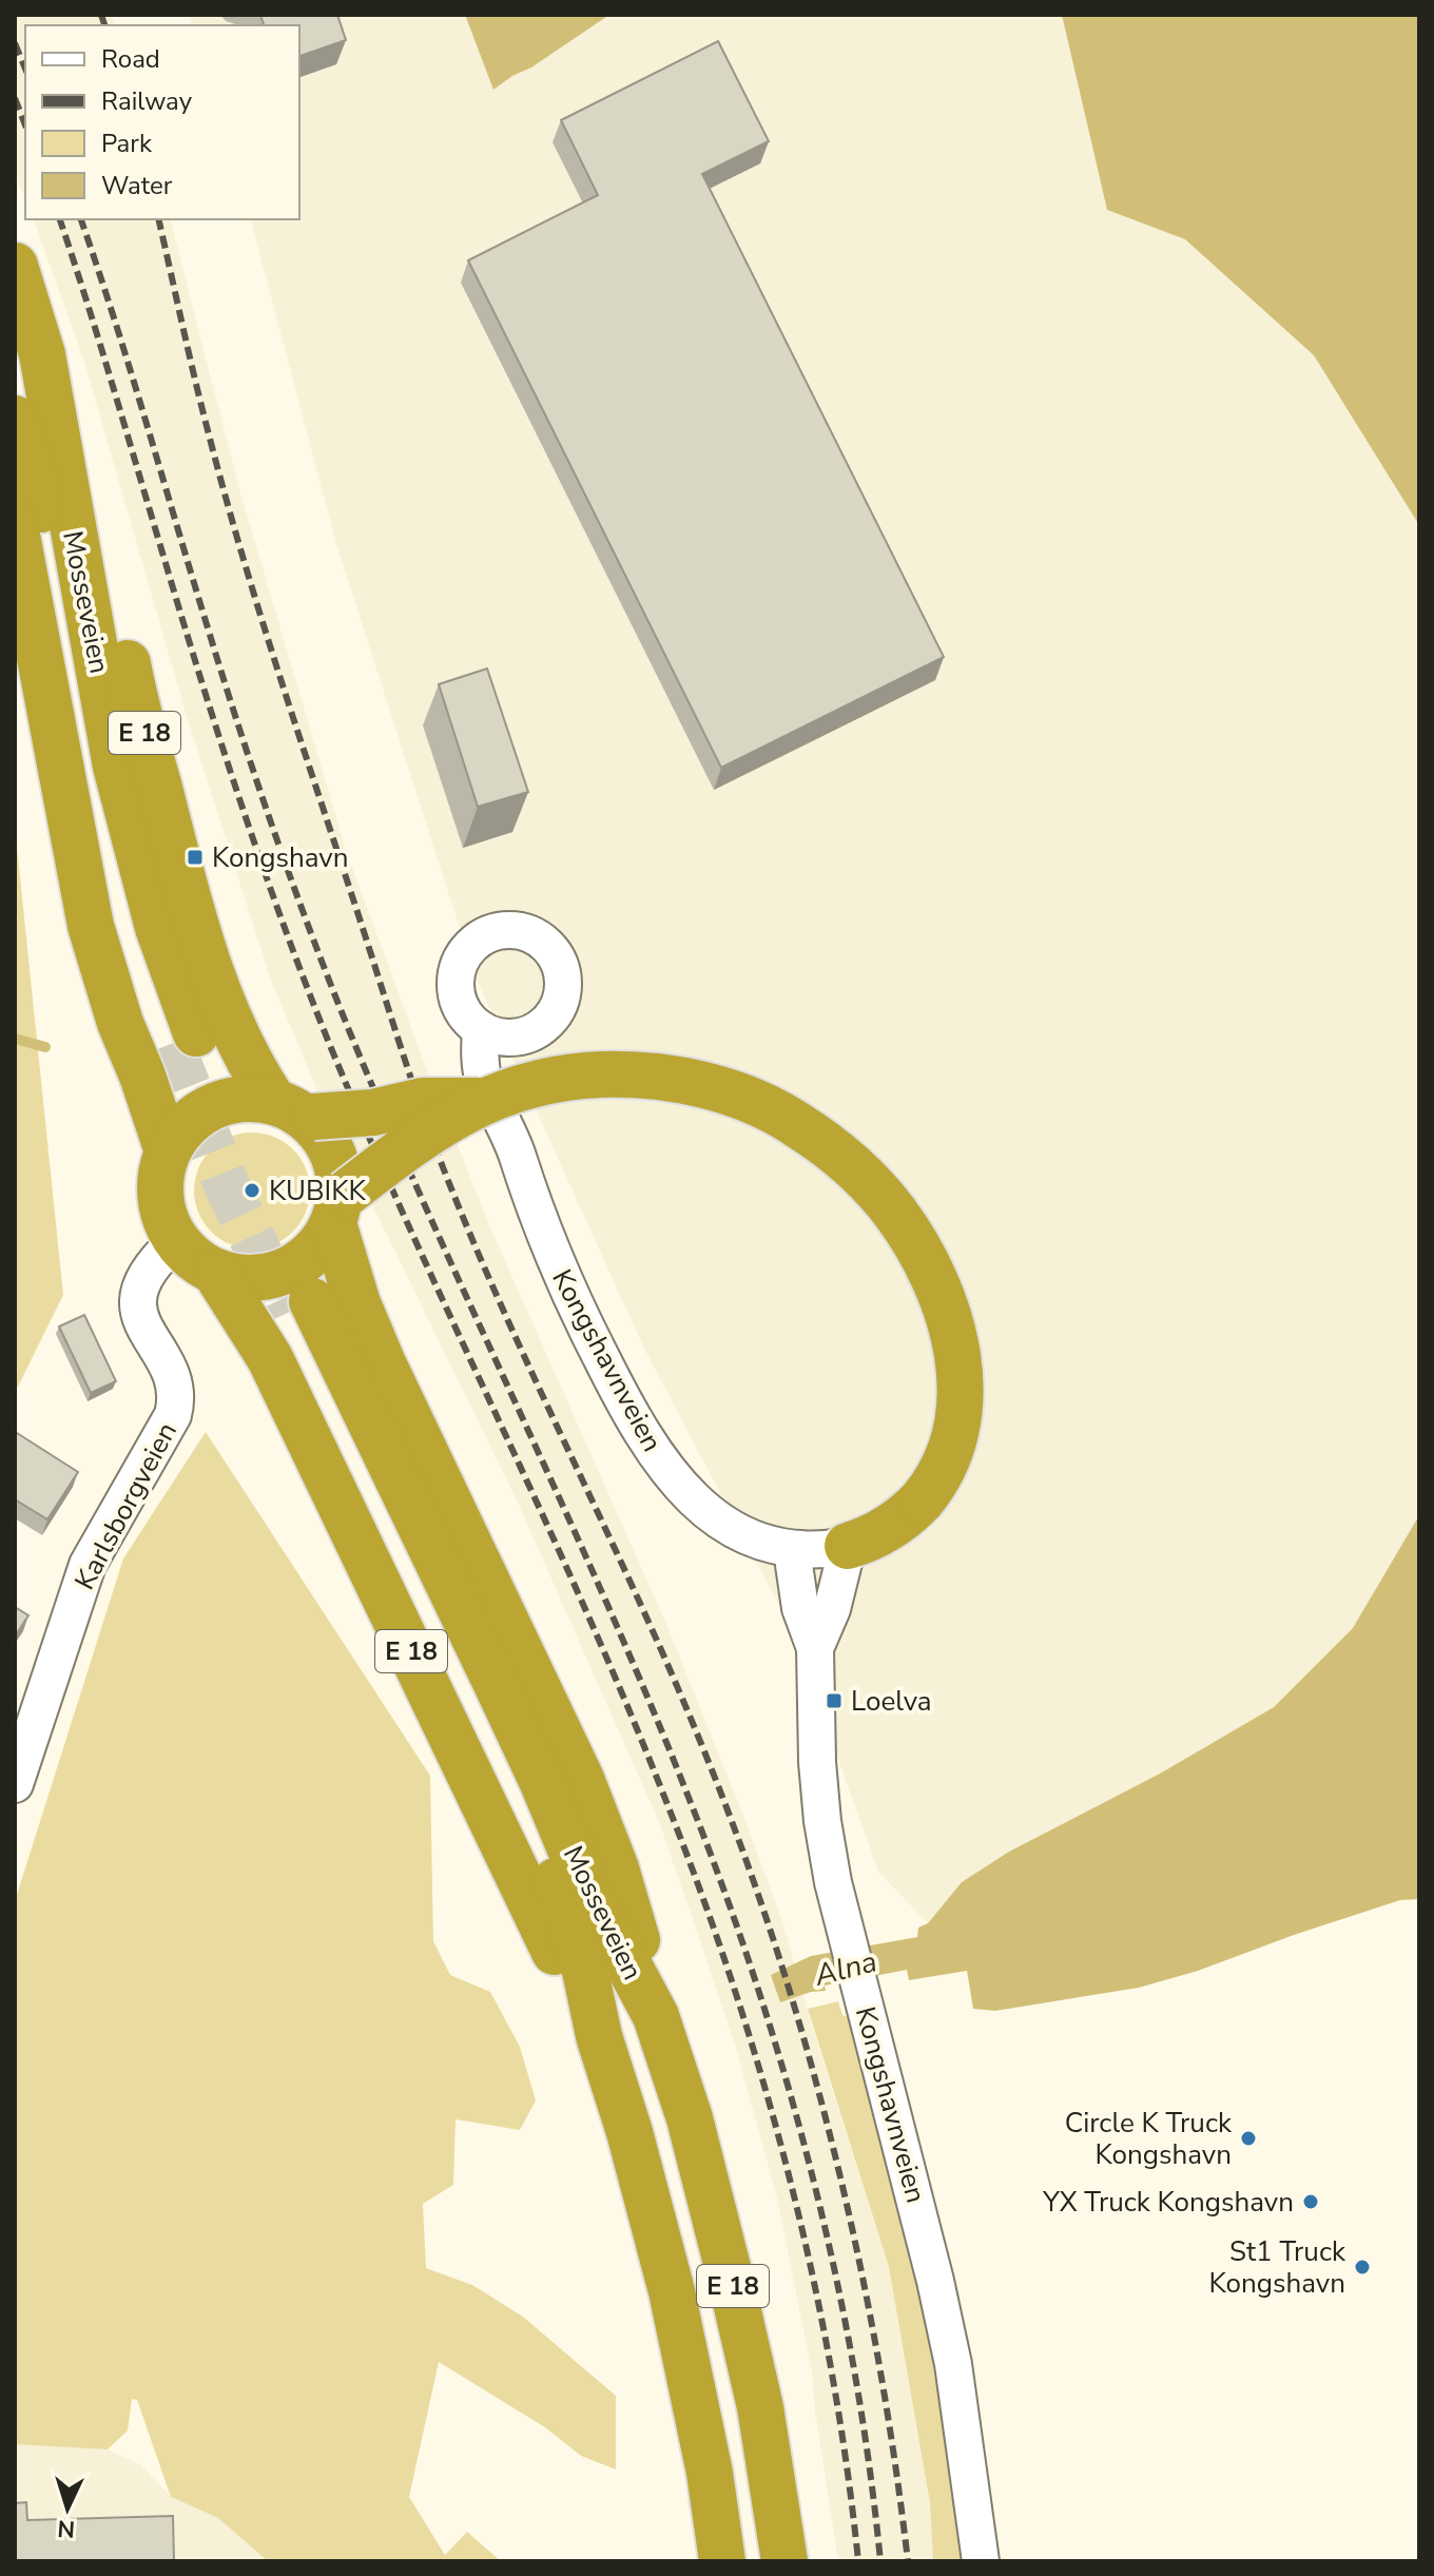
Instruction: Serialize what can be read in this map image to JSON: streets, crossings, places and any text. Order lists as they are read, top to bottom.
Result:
{
  "streets": {
    "highway": ["Mosseveien", "E 18"],
    "street": ["Kongshavnveien", "Karlsborgveien"]
  },
  "crossings": [
    ["Mosseveien", "E 18"],
    ["E 18", "Kongshavnveien"],
    ["E 18", "Karlsborgveien"]
  ],
  "water": ["Alna"],
  "places": {
    "transit": ["Kongshavn", "Loelva"],
    "other": [
      "KUBIKK",
      "Circle K Truck Kongshavn",
      "YX Truck Kongshavn",
      "St1 Truck Kongshavn"
    ]
  },
  "legend": [
    "Road",
    "Railway",
    "Park",
    "Water"
  ],
  "north": "bottom"
}
